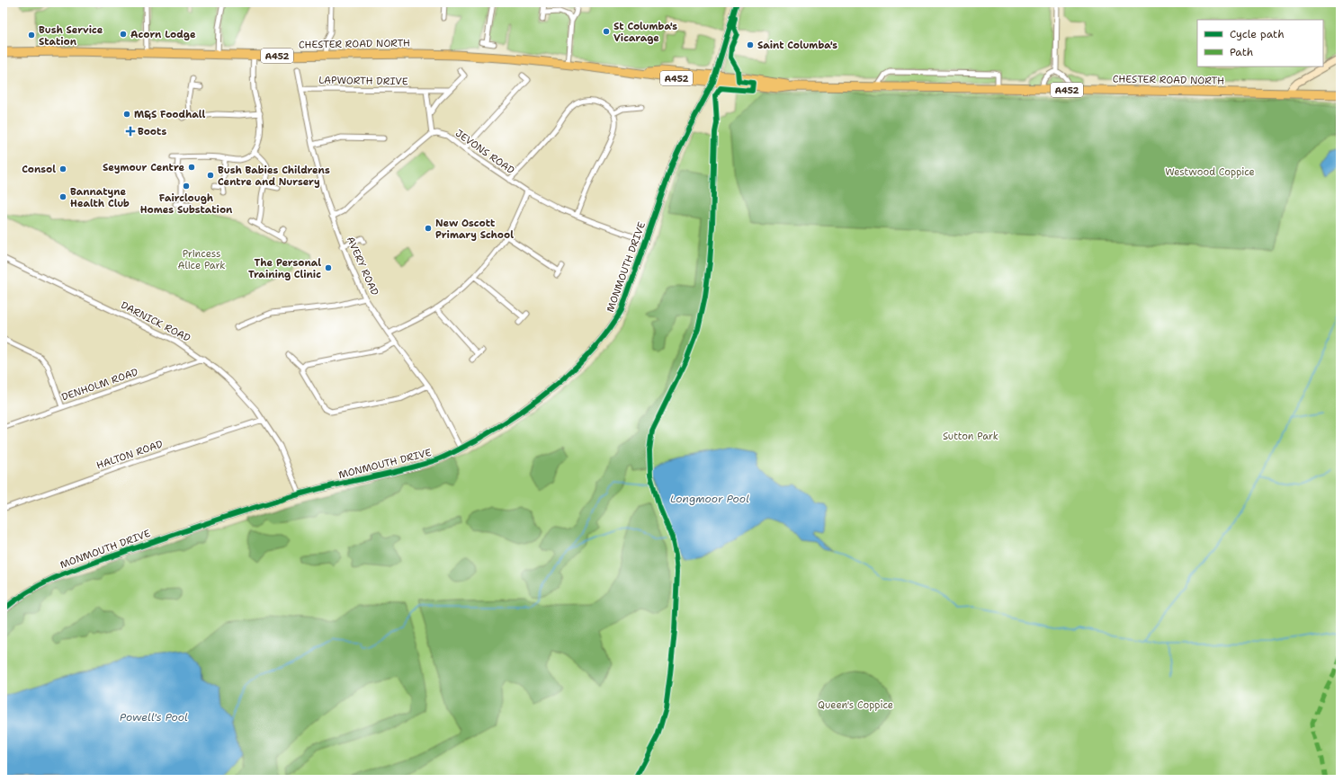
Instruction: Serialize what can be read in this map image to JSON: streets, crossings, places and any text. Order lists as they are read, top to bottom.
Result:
{
  "streets": {
    "highway": ["CHESTER ROAD NORTH", "A452"],
    "street": [
      "LAPWORTH DRIVE",
      "JEVONS ROAD",
      "AVERY ROAD",
      "MONMOUTH DRIVE",
      "DARNICK ROAD",
      "DENHOLM ROAD",
      "HALTON ROAD"
    ]
  },
  "crossings": [
    ["CHESTER ROAD NORTH", "MONMOUTH DRIVE"],
    ["LAPWORTH DRIVE", "AVERY ROAD"],
    ["JEVONS ROAD", "MONMOUTH DRIVE"],
    ["AVERY ROAD", "MONMOUTH DRIVE"],
    ["MONMOUTH DRIVE", "DARNICK ROAD"],
    ["DARNICK ROAD", "DENHOLM ROAD"],
    ["DARNICK ROAD", "HALTON ROAD"]
  ],
  "water": ["Longmoor Pool", "Powell's Pool"],
  "parks": [
    "Westwood Coppice",
    "Princess Alice Park",
    "Sutton Park",
    "Queen's Coppice"
  ],
  "places": {
    "other": [
      "St Columba's Vicarage",
      "Acorn Lodge",
      "Bush Service Station",
      "Saint Columba's",
      "M&S Foodhall",
      "Seymour Centre",
      "Consol",
      "Bush Babies Childrens Centre and Nursery",
      "Fairclough Homes Substation",
      "Bannatyne Health Club",
      "New Oscott Primary School",
      "The Personal Training Clinic"
    ],
    "health": ["Boots"]
  },
  "legend": ["Cycle path", "Path"]
}
